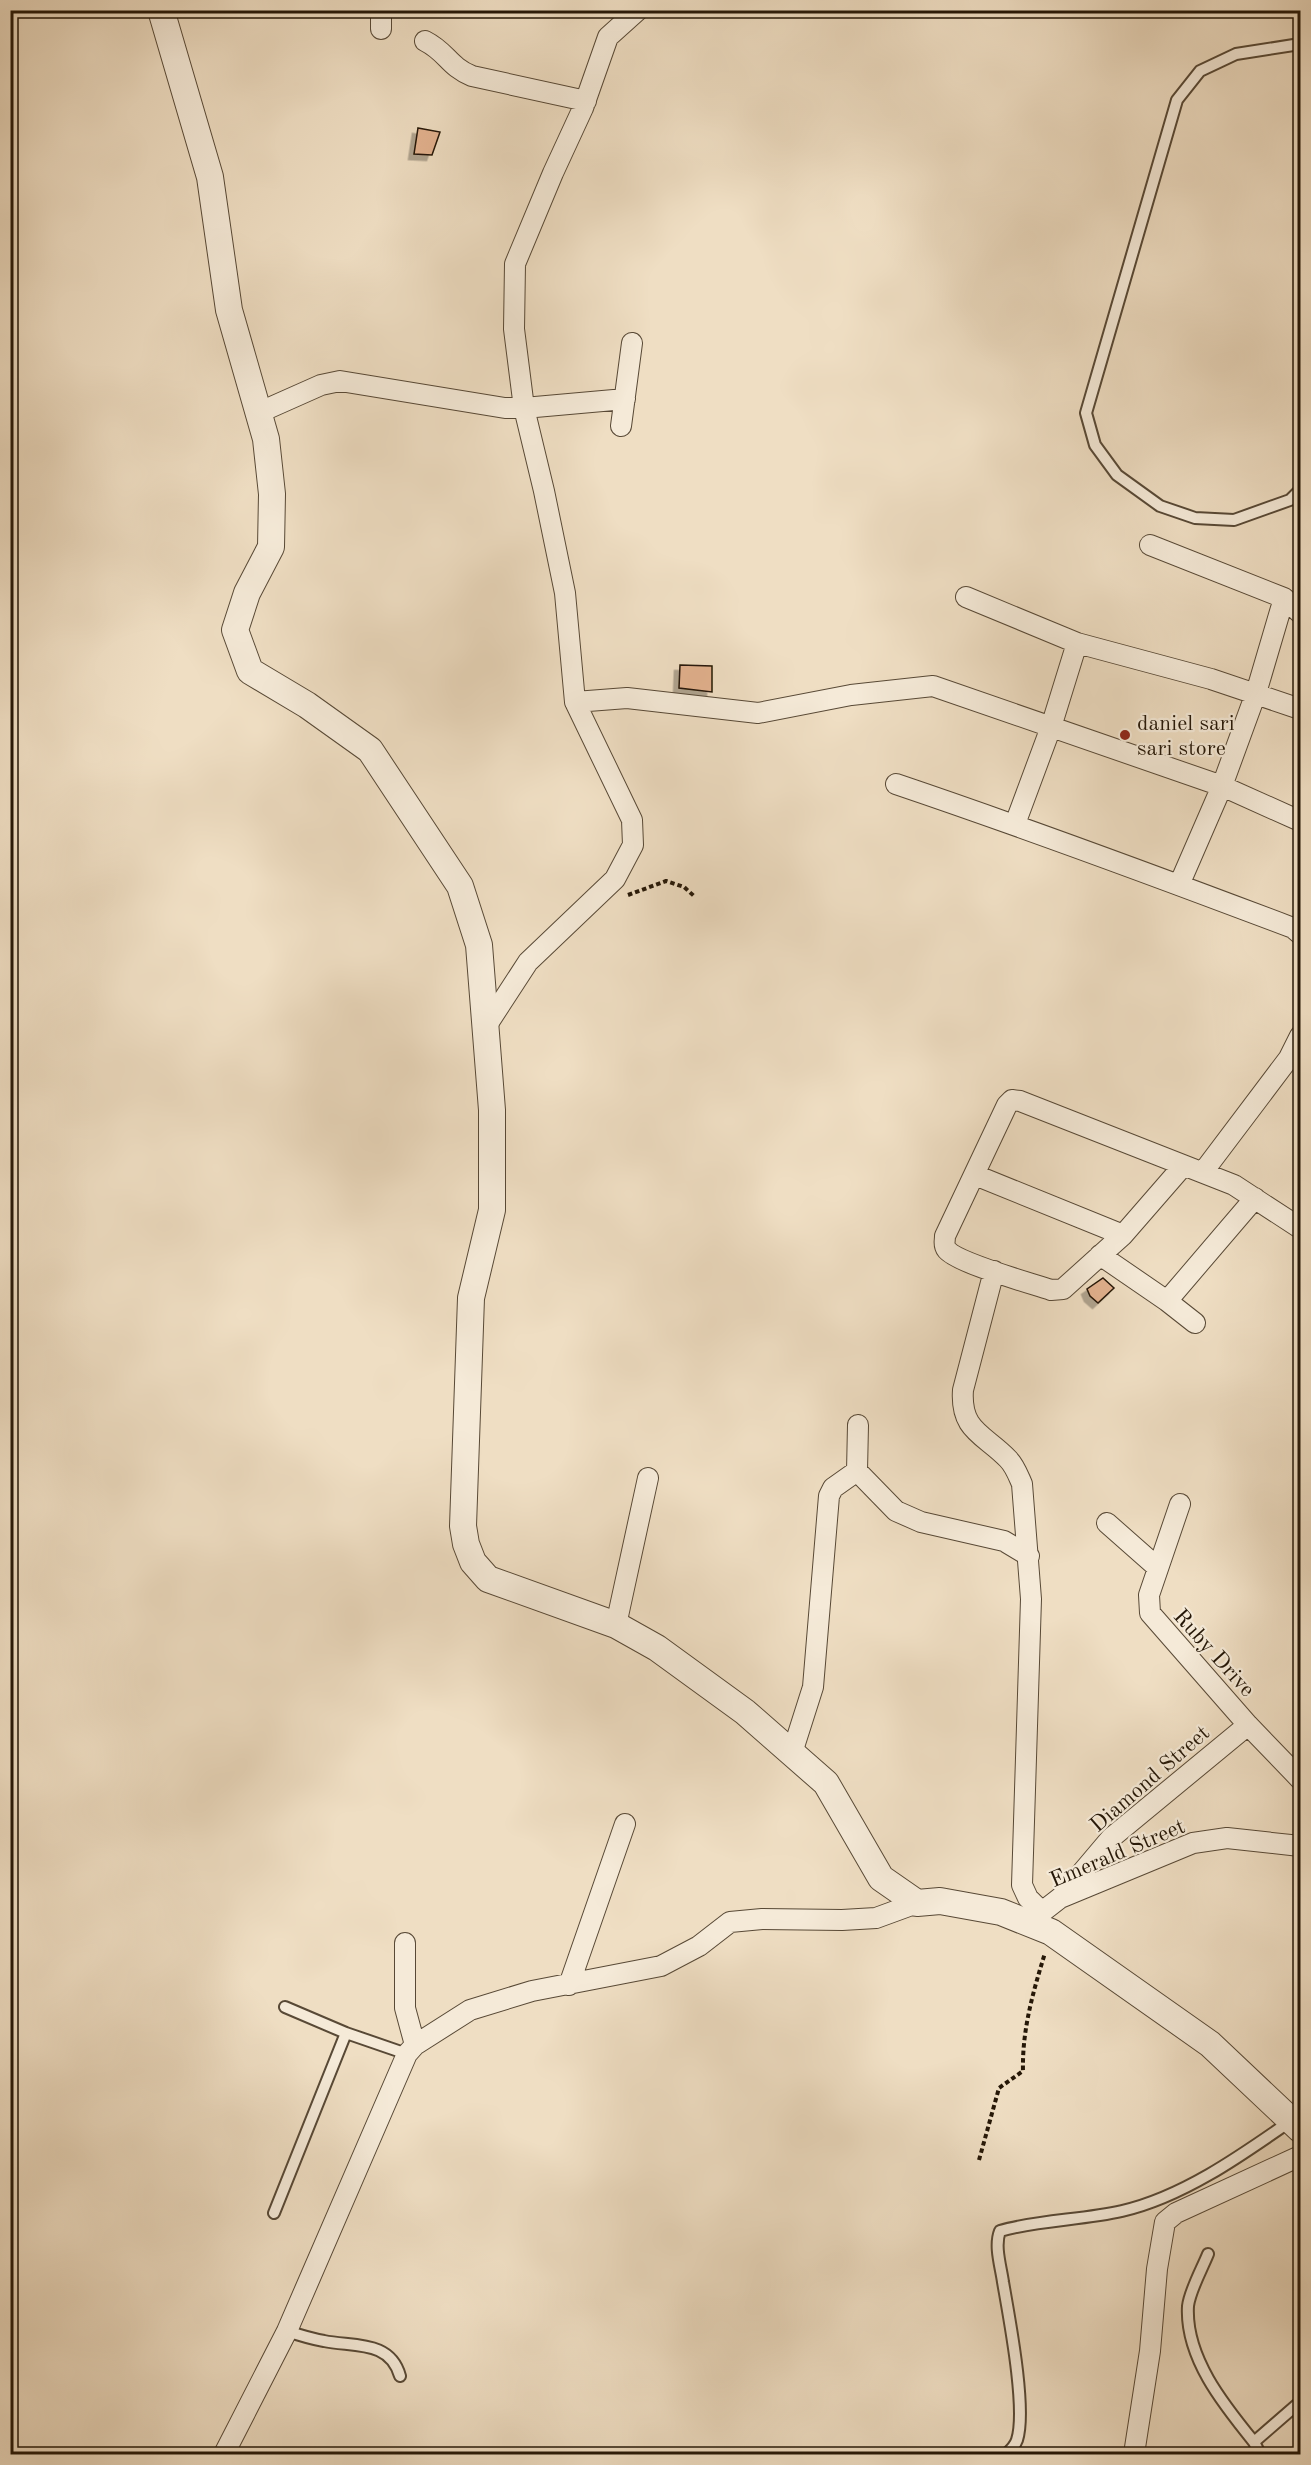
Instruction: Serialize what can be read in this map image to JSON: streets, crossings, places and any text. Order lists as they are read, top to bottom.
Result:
{
  "streets": {
    "street": ["Ruby Drive", "Diamond Street", "Emerald Street"]
  },
  "crossings": [
    ["Ruby Drive", "Diamond Street"],
    ["Diamond Street", "Emerald Street"]
  ],
  "places": ["daniel sari sari store"]
}
